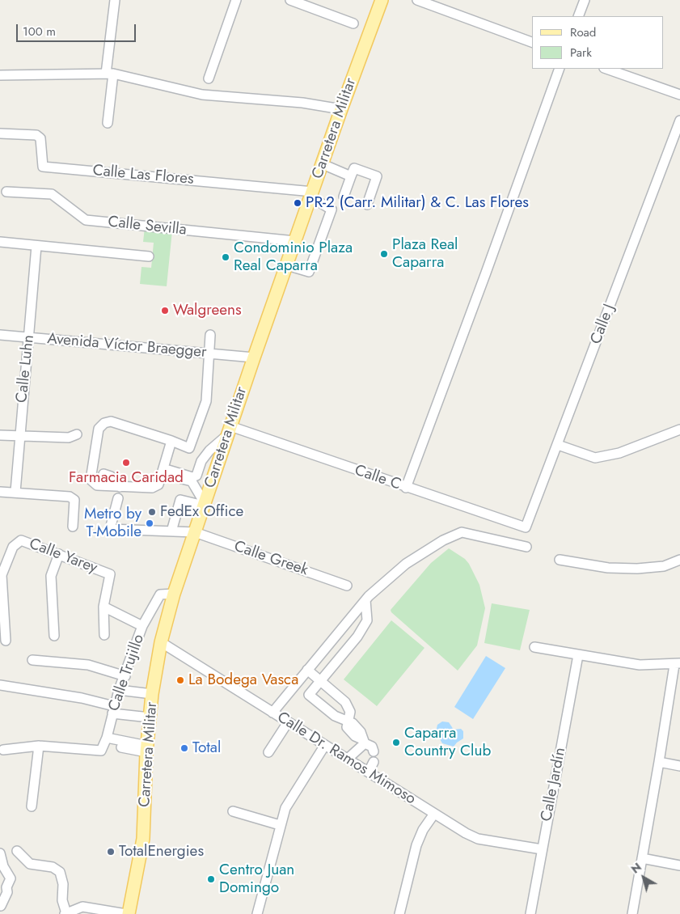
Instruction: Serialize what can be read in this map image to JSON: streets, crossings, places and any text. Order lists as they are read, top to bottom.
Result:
{
  "streets": {
    "main road": ["Carretera Militar"],
    "street": [
      "Calle Las Flores",
      "Calle Sevilla",
      "Calle J",
      "Avenida Víctor Braegger",
      "Calle Luhn",
      "Calle C",
      "Calle Yarey",
      "Calle Greek",
      "Calle Trujillo",
      "Calle Dr. Ramos Mimoso",
      "Calle Jardín"
    ]
  },
  "crossings": [
    ["Carretera Militar", "Calle Las Flores"],
    ["Carretera Militar", "Calle Sevilla"],
    ["Carretera Militar", "Avenida Víctor Braegger"],
    ["Carretera Militar", "Calle C"],
    ["Carretera Militar", "Calle Greek"],
    ["Carretera Militar", "Calle Trujillo"],
    ["Carretera Militar", "Calle Dr. Ramos Mimoso"],
    ["Calle J", "Calle C"],
    ["Avenida Víctor Braegger", "Calle Luhn"],
    ["Calle Dr. Ramos Mimoso", "Calle Jardín"]
  ],
  "places": [
    "PR-2 (Carr. Militar) & C. Las Flores",
    "Plaza Real Caparra",
    "Condominio Plaza Real Caparra",
    "Walgreens",
    "Farmacia Caridad",
    "FedEx Office",
    "Metro by T-Mobile",
    "La Bodega Vasca",
    "Caparra Country Club",
    "Total",
    "TotalEnergies",
    "Centro Juan Domingo"
  ],
  "legend": ["Road", "Park"],
  "scale_bar": "100 m",
  "north": "top left"
}
